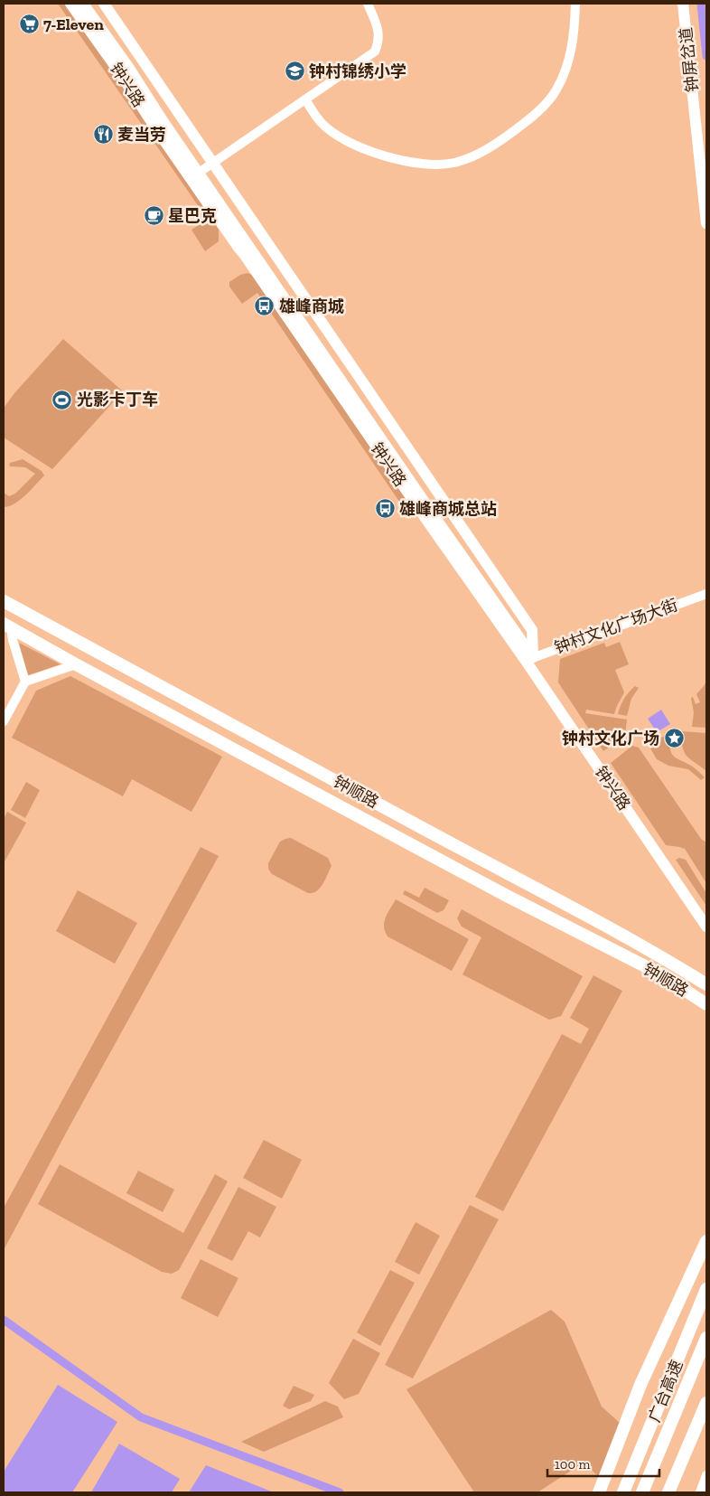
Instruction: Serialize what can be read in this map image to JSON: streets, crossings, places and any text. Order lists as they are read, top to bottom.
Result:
{
  "streets": {
    "highway": ["钟顺路", "广台高速"],
    "main road": ["钟屏岔道", "钟兴路"],
    "street": ["钟村文化广场大街"]
  },
  "crossings": [
    ["钟兴路", "钟村文化广场大街"]
  ],
  "places": {
    "supermarket": ["7-Eleven"],
    "school or university": ["钟村锦绣小学"],
    "restaurant": ["麦当劳"],
    "cafe": ["星巴克"],
    "bus stop": ["雄峰商城", "雄峰商城总站"],
    "sports": ["光影卡丁车"],
    "place": ["钟村文化广场"]
  },
  "scale_bar": "100 m"
}
